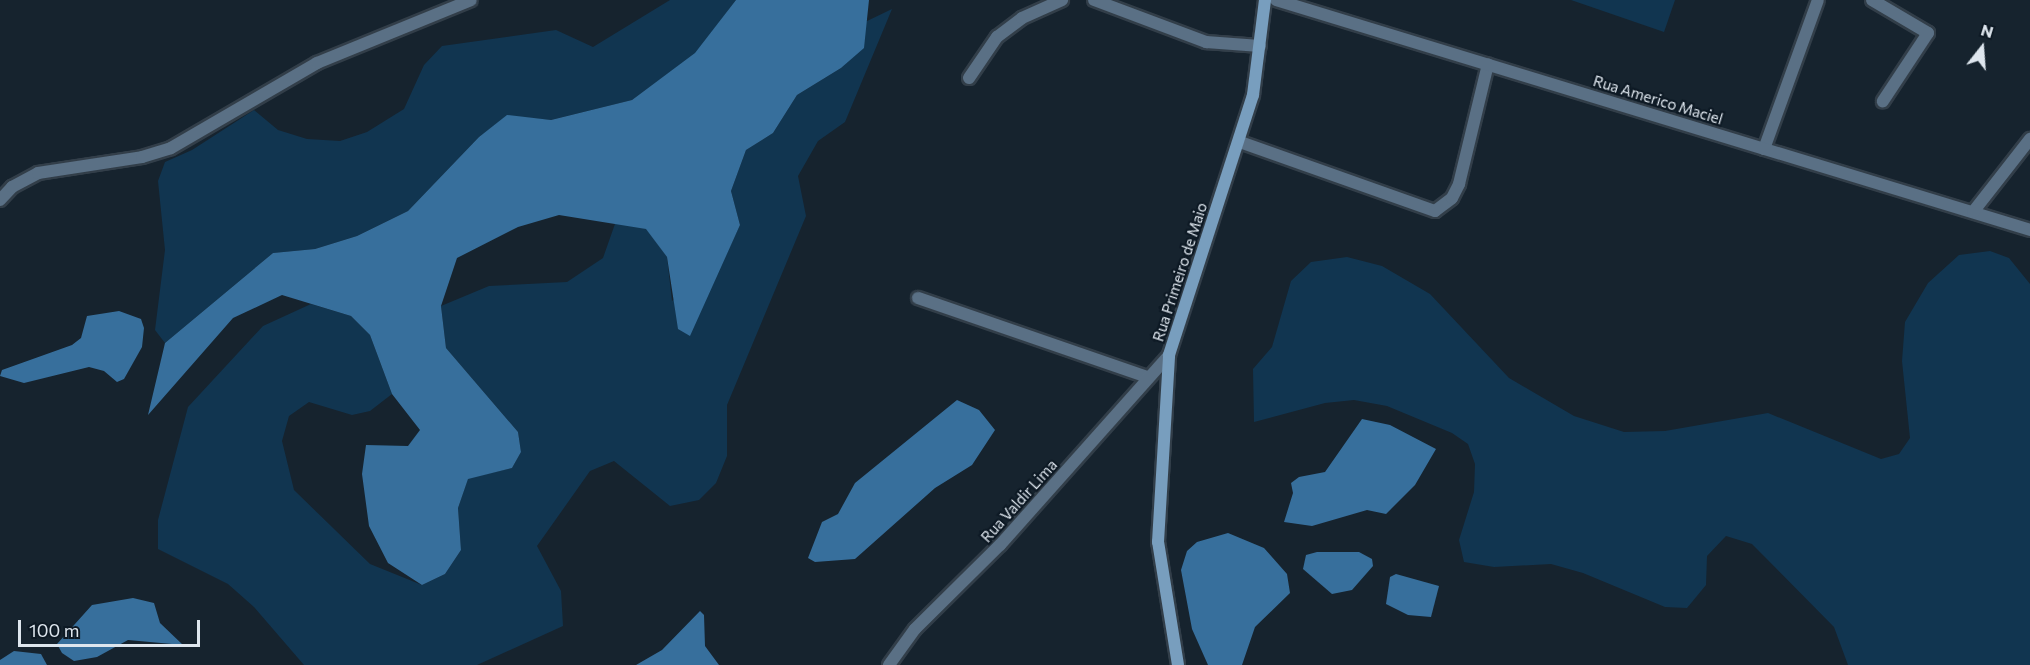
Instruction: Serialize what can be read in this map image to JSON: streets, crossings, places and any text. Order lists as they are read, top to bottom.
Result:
{
  "streets": {
    "main road": ["Rua Primeiro de Maio"],
    "street": ["Rua Americo Maciel", "Rua Valdir Lima"]
  },
  "crossings": [
    ["Rua Primeiro de Maio", "Rua Valdir Lima"]
  ],
  "scale_bar": "100 m",
  "north": "top"
}
